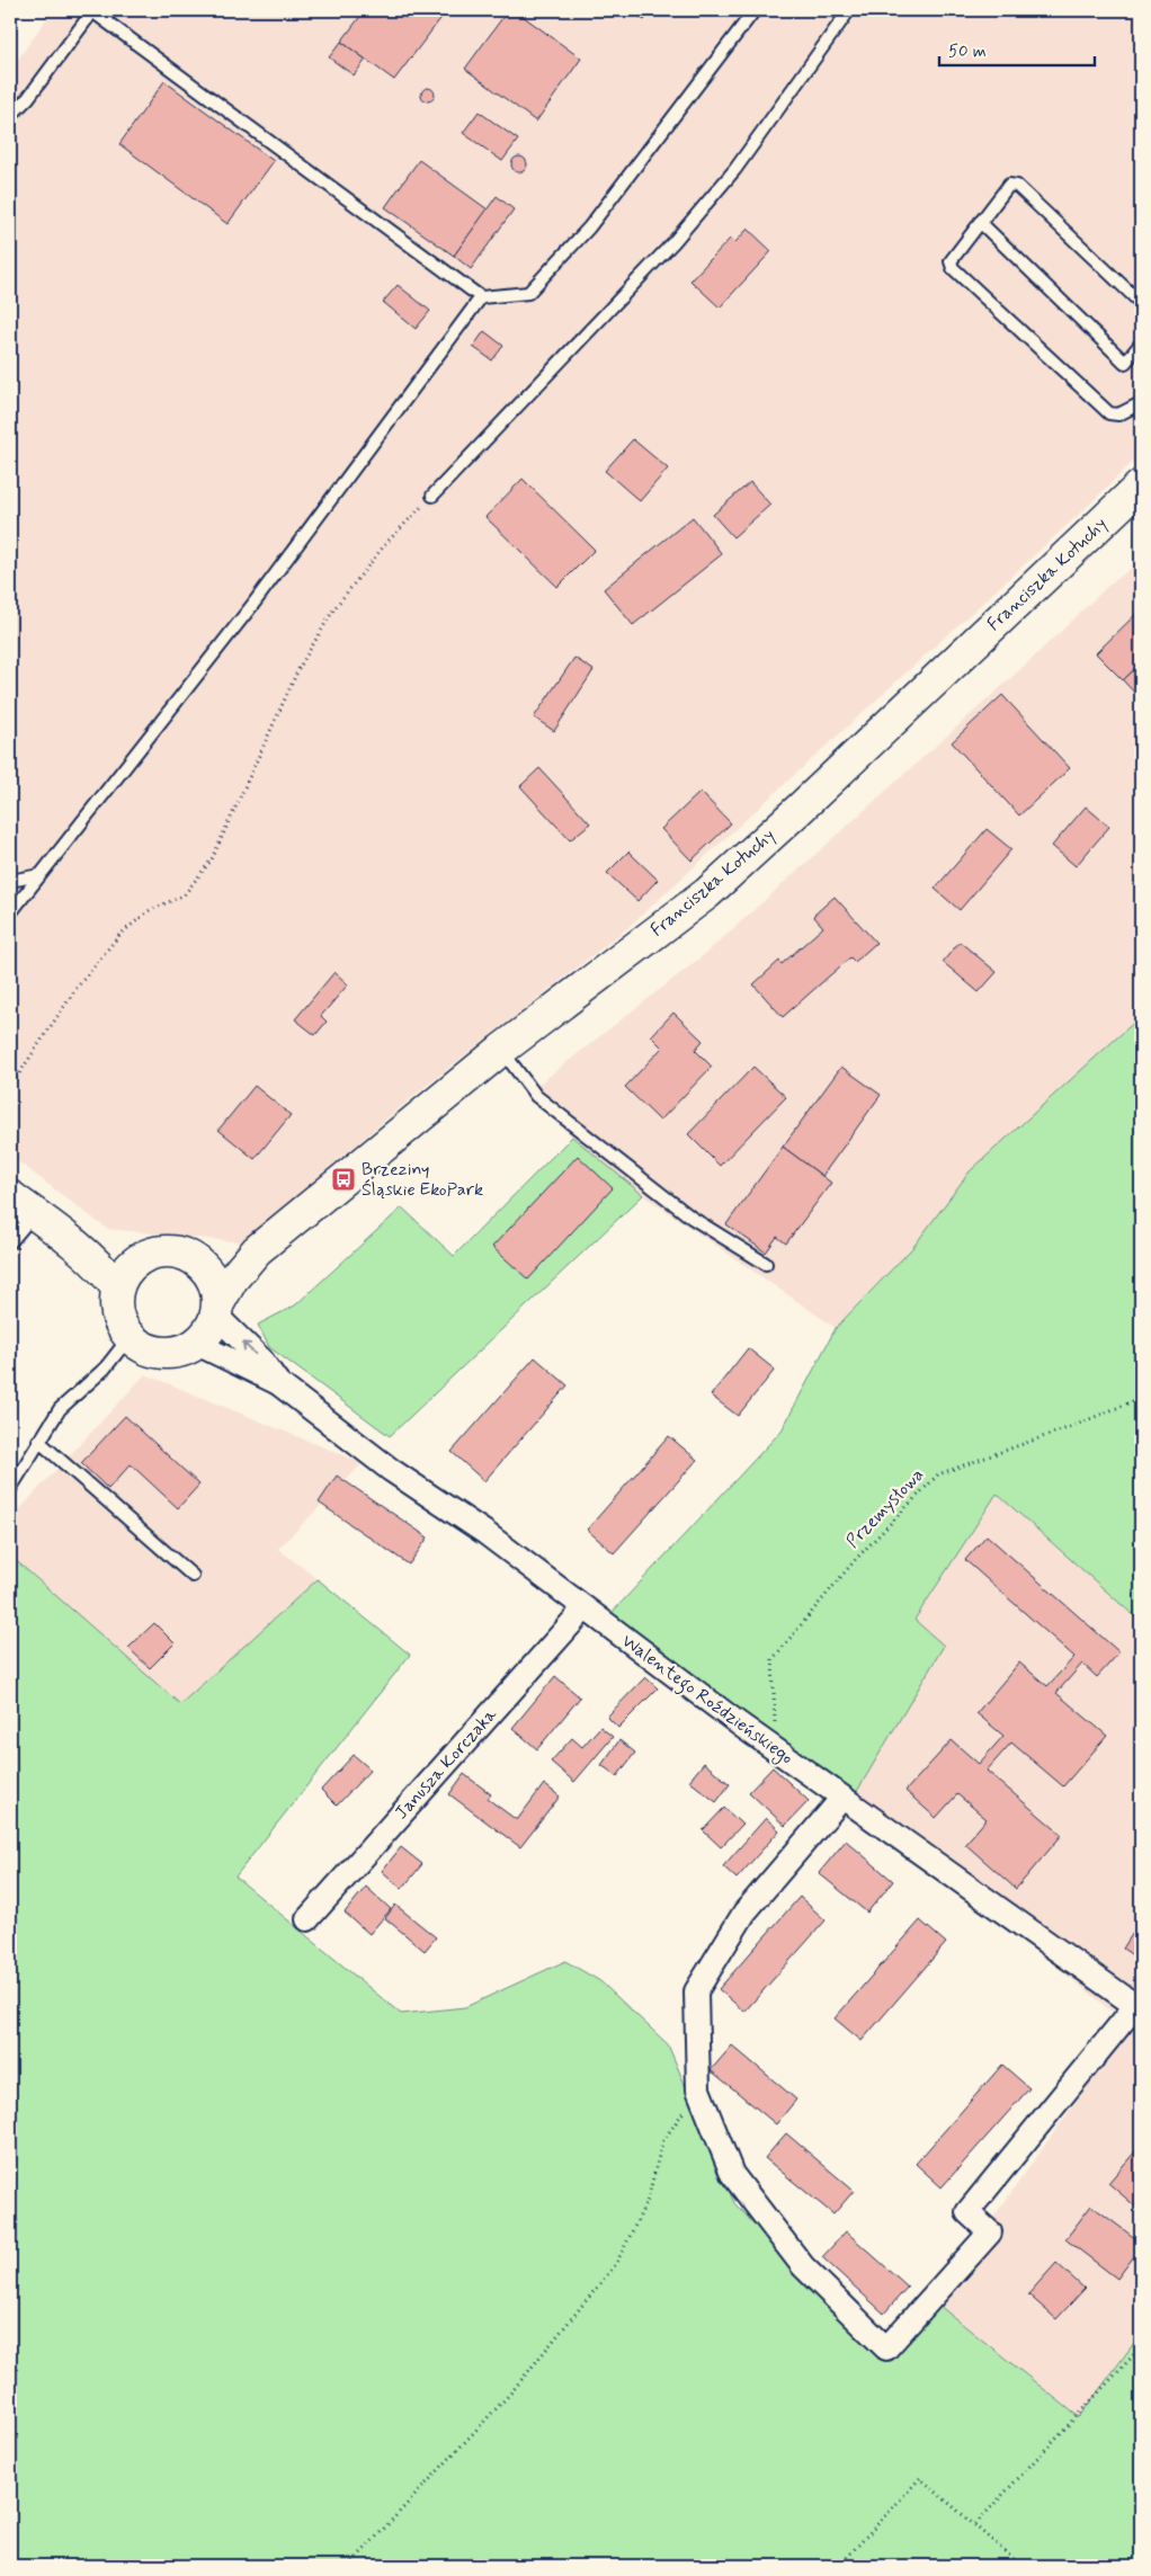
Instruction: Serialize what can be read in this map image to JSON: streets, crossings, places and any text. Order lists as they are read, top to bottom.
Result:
{
  "streets": {
    "street": ["Franciszka Kotuchy", "Walentego Roździeńskiego", "Janusza Korczaka"],
    "path": ["Przemysłowa"]
  },
  "crossings": [
    ["Franciszka Kotuchy", "Walentego Roździeńskiego"],
    ["Przemysłowa", "Walentego Roździeńskiego"],
    ["Walentego Roździeńskiego", "Janusza Korczaka"]
  ],
  "places": {
    "bus stop": ["Brzeziny Śląskie EkoPark"]
  },
  "scale_bar": "50 m"
}
